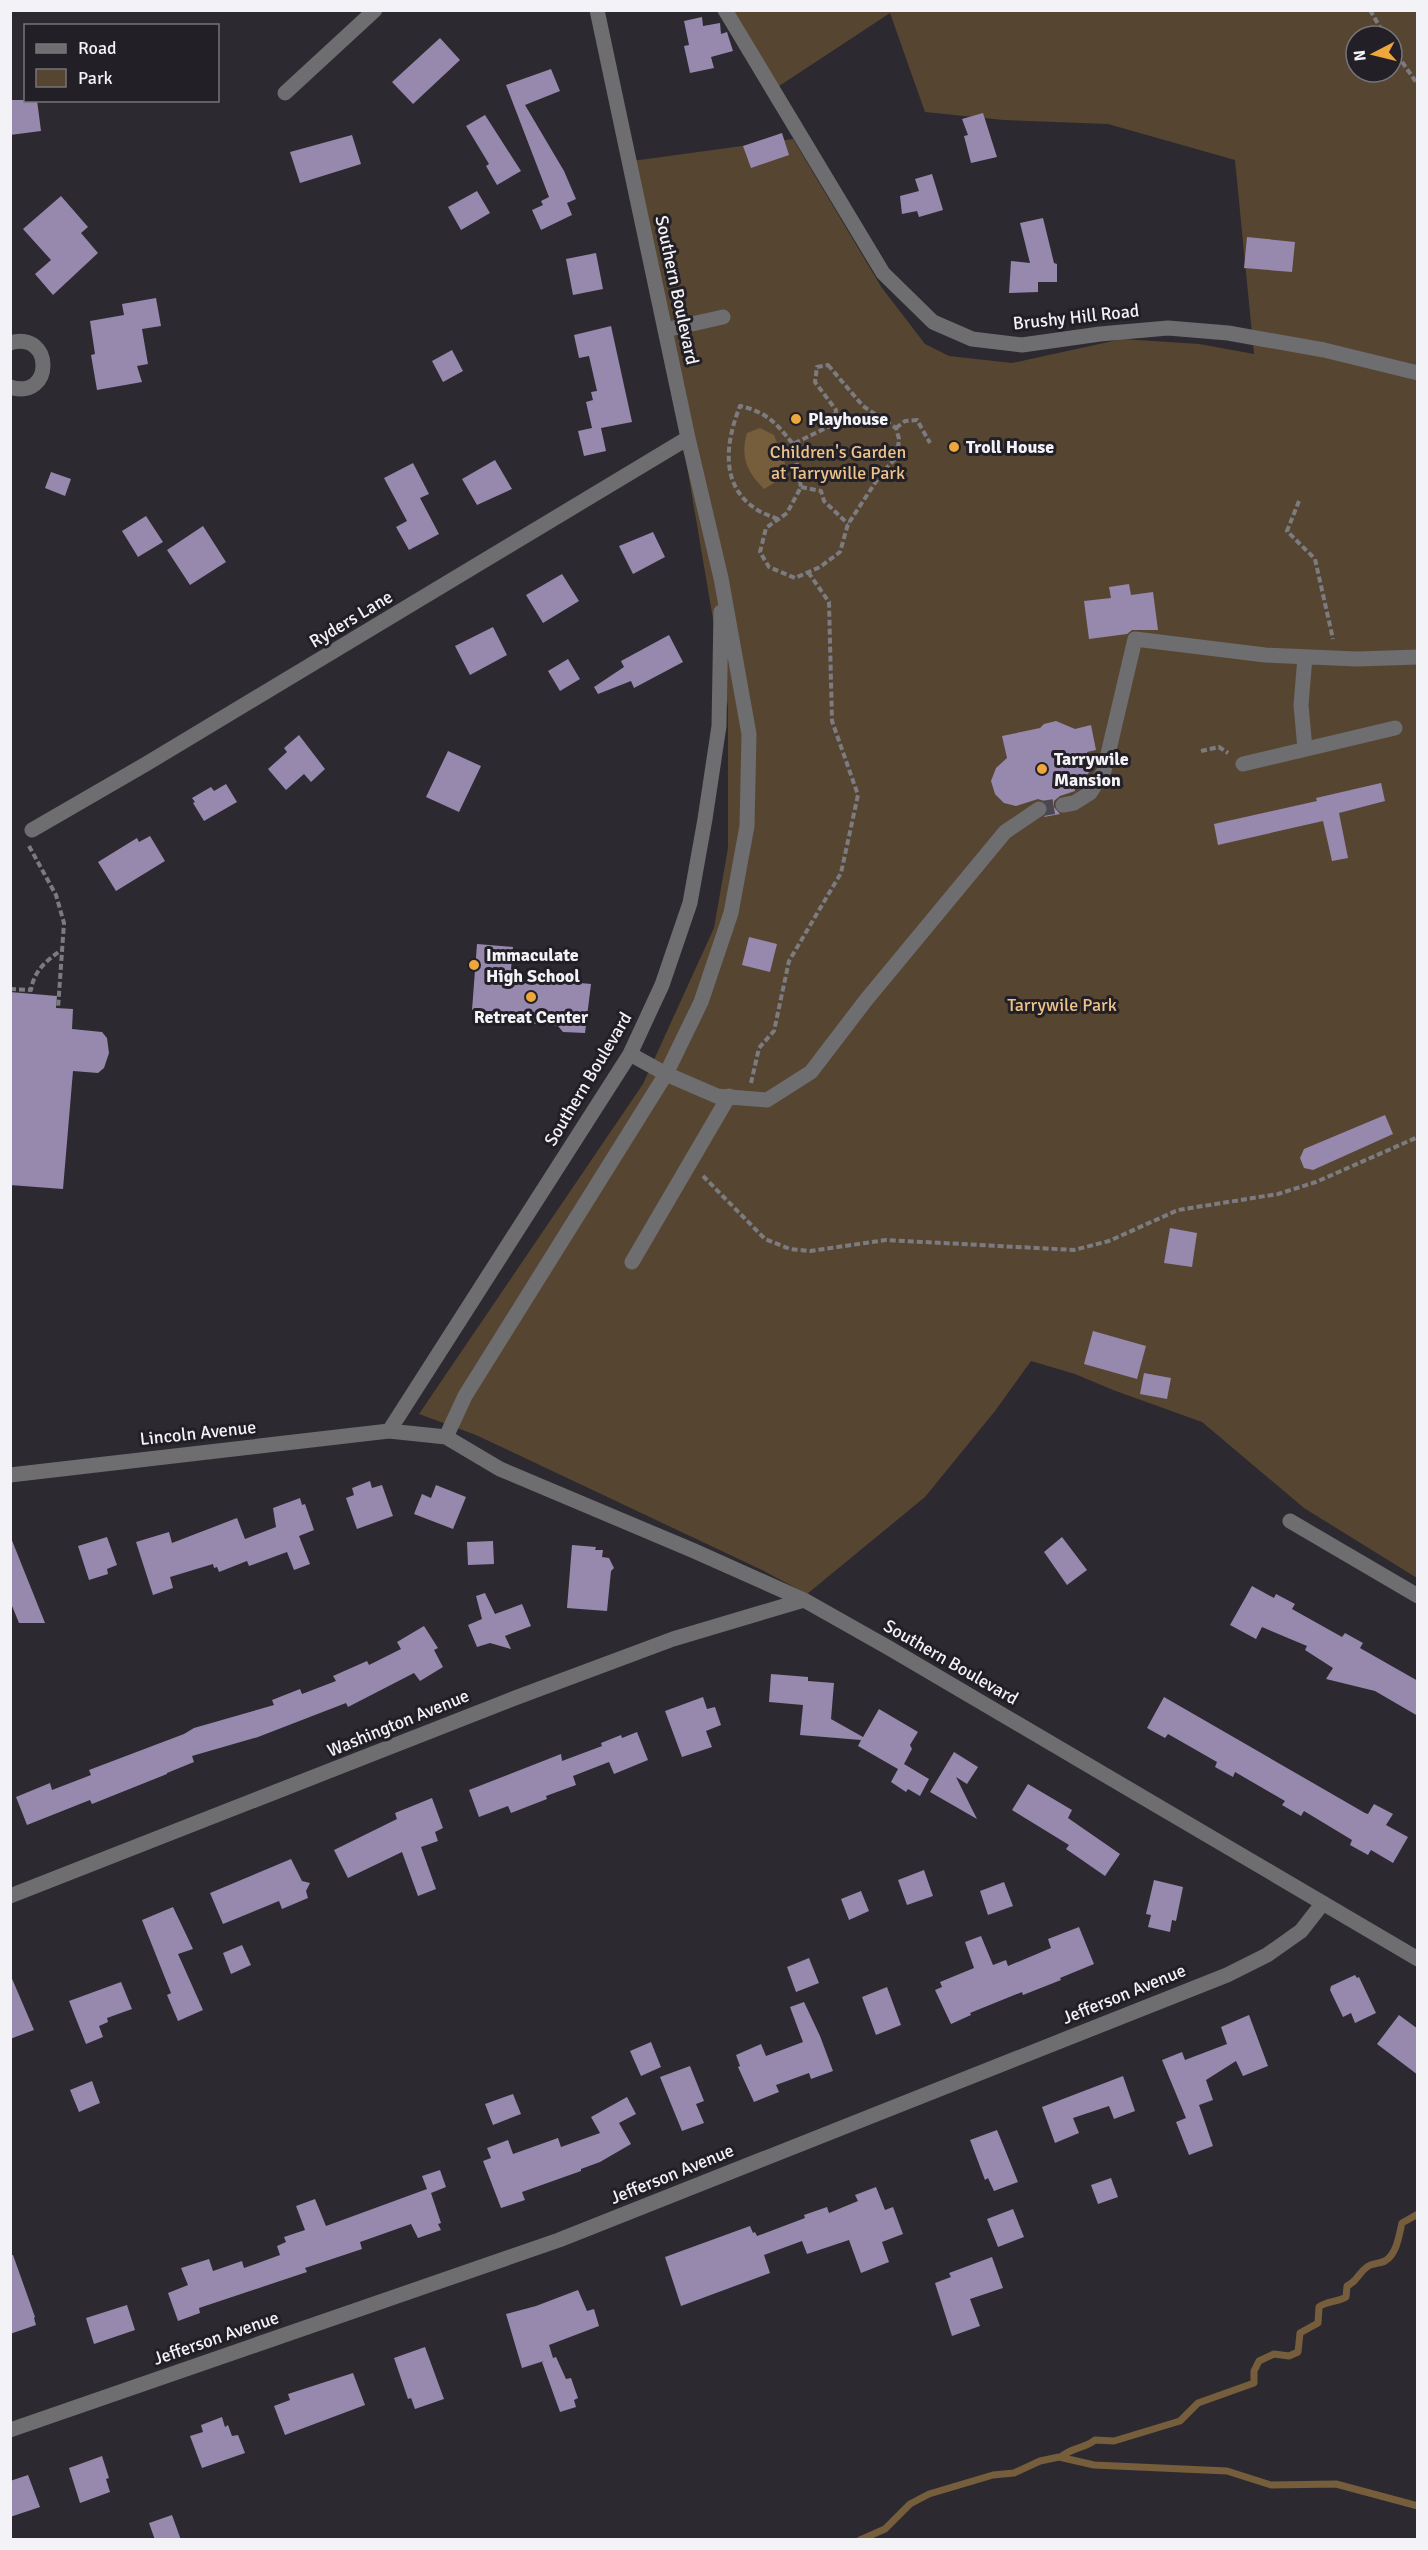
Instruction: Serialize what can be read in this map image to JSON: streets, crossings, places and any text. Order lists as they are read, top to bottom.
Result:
{
  "streets": {
    "street": [
      "Southern Boulevard",
      "Brushy Hill Road",
      "Ryders Lane",
      "Lincoln Avenue",
      "Washington Avenue",
      "Jefferson Avenue"
    ]
  },
  "crossings": [
    ["Southern Boulevard", "Ryders Lane"],
    ["Southern Boulevard", "Lincoln Avenue"],
    ["Southern Boulevard", "Washington Avenue"],
    ["Southern Boulevard", "Jefferson Avenue"]
  ],
  "parks": ["Children's Garden at Tarrywille Park", "Tarrywile Park"],
  "places": [
    "Playhouse",
    "Troll House",
    "Tarrywile Mansion",
    "Immaculate High School",
    "Retreat Center"
  ],
  "legend": ["Road", "Park"],
  "north": "left"
}
